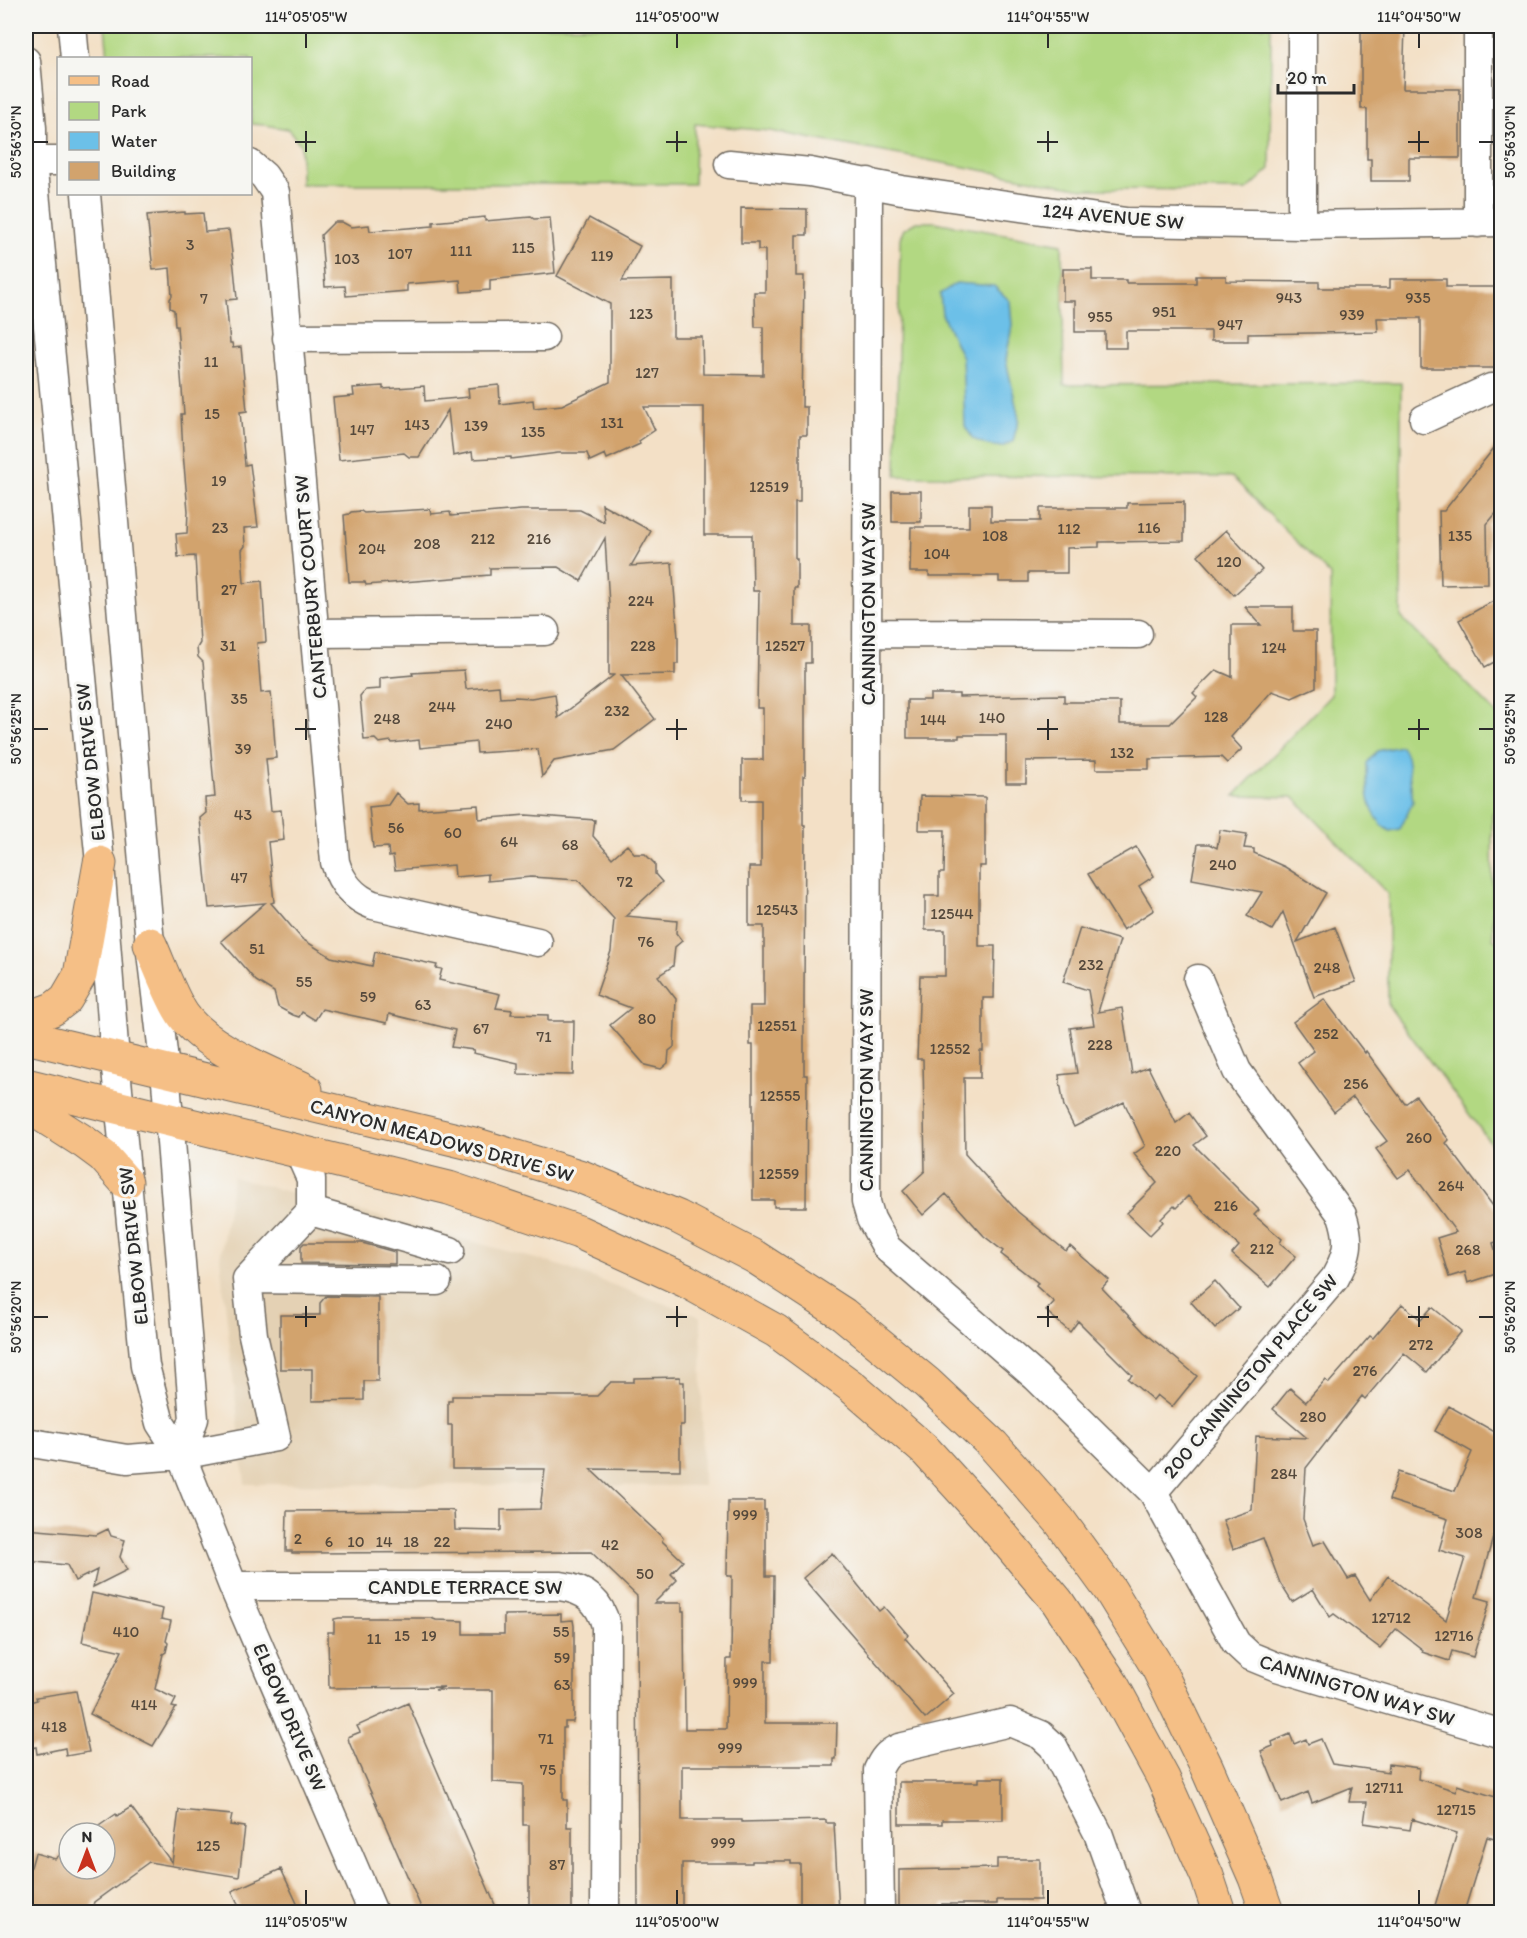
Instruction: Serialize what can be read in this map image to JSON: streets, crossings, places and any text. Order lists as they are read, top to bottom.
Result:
{
  "streets": {
    "main road": ["CANYON MEADOWS DRIVE SW"],
    "street": [
      "124 AVENUE SW",
      "CANTERBURY COURT SW",
      "CANNINGTON WAY SW",
      "ELBOW DRIVE SW",
      "200 CANNINGTON PLACE SW",
      "CANDLE TERRACE SW"
    ]
  },
  "crossings": [
    ["124 AVENUE SW", "CANNINGTON WAY SW"],
    ["CANNINGTON WAY SW", "200 CANNINGTON PLACE SW"],
    ["ELBOW DRIVE SW", "CANYON MEADOWS DRIVE SW"],
    ["ELBOW DRIVE SW", "CANDLE TERRACE SW"]
  ],
  "house_numbers": [
    "3",
    "115",
    "111",
    "107",
    "119",
    "103",
    "943",
    "935",
    "7",
    "951",
    "123",
    "939",
    "955",
    "947",
    "11",
    "127",
    "15",
    "131",
    "143",
    "139",
    "147",
    "135",
    "19",
    "12519",
    "23",
    "116",
    "112",
    "108",
    "135",
    "212",
    "216",
    "208",
    "204",
    "104",
    "120",
    "27",
    "224",
    "31",
    "228",
    "12527",
    "124",
    "35",
    "244",
    "232",
    "128",
    "140",
    "248",
    "144",
    "240",
    "39",
    "132",
    "43",
    "56",
    "60",
    "64",
    "68",
    "240",
    "47",
    "72",
    "12543",
    "12544",
    "76",
    "51",
    "232",
    "248",
    "55",
    "59",
    "63",
    "80",
    "12551",
    "67",
    "252",
    "71",
    "228",
    "12552",
    "256",
    "12555",
    "260",
    "220",
    "12559",
    "264",
    "216",
    "212",
    "268",
    "272",
    "276",
    "280",
    "284",
    "999",
    "308",
    "2",
    "6",
    "10",
    "14",
    "18",
    "22",
    "42",
    "50",
    "12712",
    "410",
    "55",
    "15",
    "19",
    "12716",
    "11",
    "59",
    "999",
    "63",
    "414",
    "418",
    "71",
    "999",
    "75",
    "12711",
    "12715",
    "999",
    "125",
    "87"
  ],
  "legend": [
    "Road",
    "Park",
    "Water",
    "Building"
  ],
  "scale_bar": "20 m",
  "north": "top",
  "coordinates": [
    "114°05'05\"W",
    "114°05'00\"W",
    "114°04'55\"W",
    "114°04'50\"W",
    "50°56'30\"N",
    "50°56'25\"N",
    "50°56'20\"N"
  ]
}
